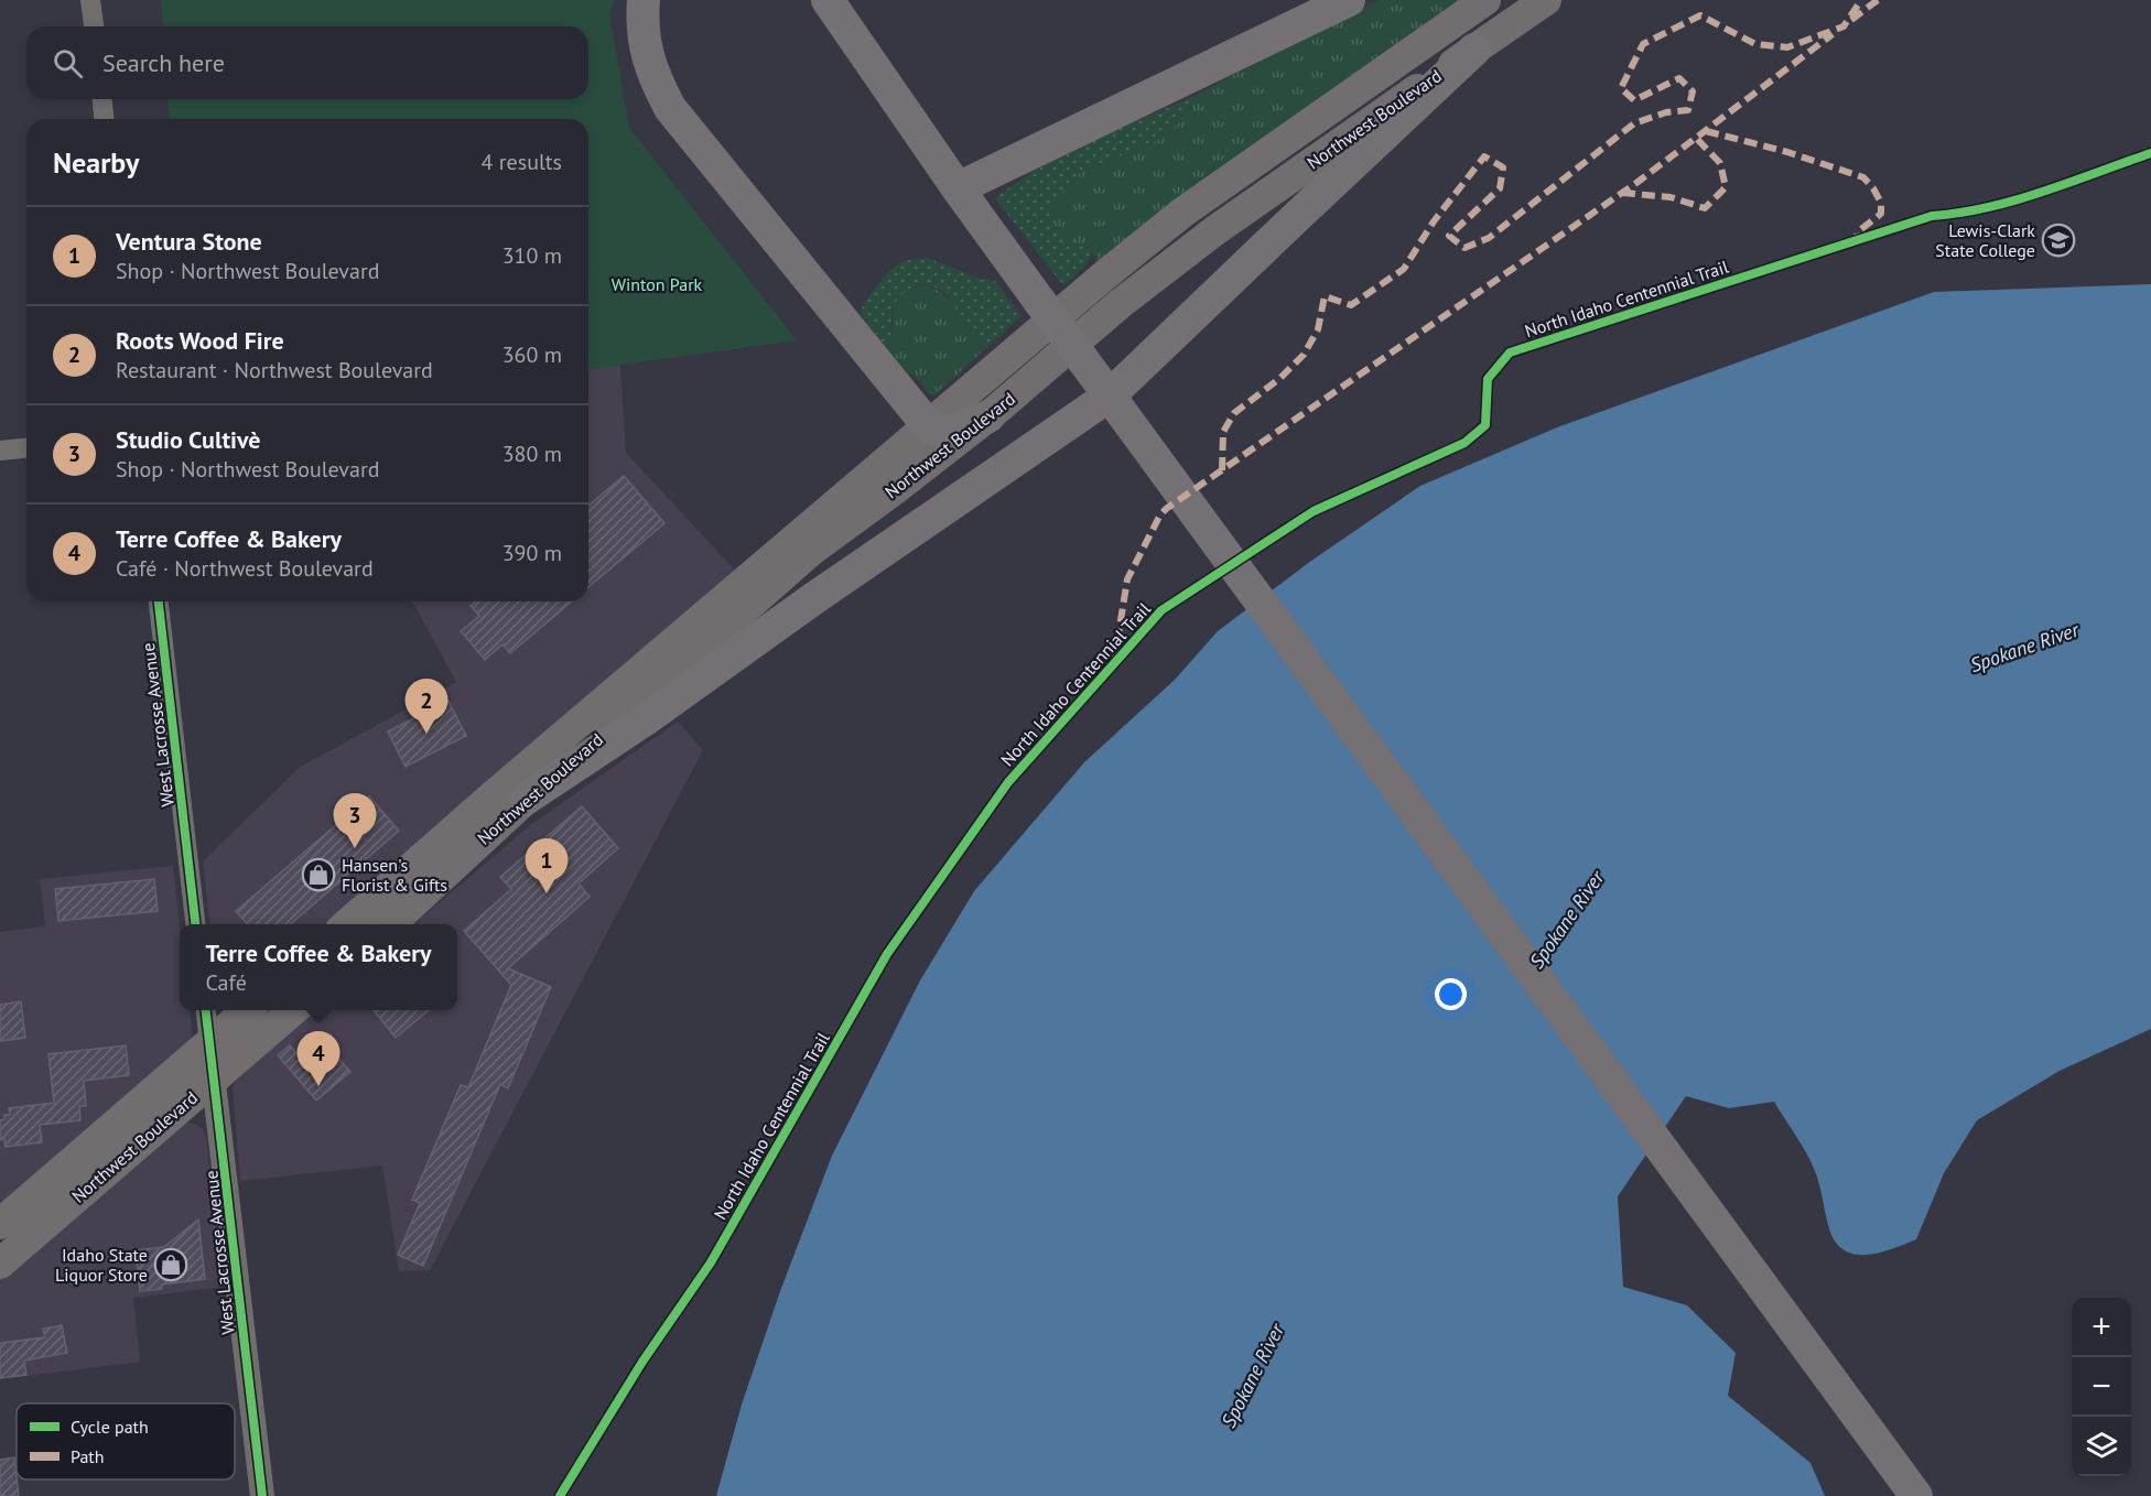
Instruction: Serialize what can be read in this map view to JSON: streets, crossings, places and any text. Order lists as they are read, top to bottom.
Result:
{
  "streets": {
    "main road": ["Northwest Boulevard"],
    "street": ["West Lacrosse Avenue"],
    "cycle path": ["North Idaho Centennial Trail"]
  },
  "crossings": [
    ["Northwest Boulevard", "West Lacrosse Avenue"]
  ],
  "water": ["Spokane River"],
  "parks": ["Winton Park"],
  "places": {
    "school or university": ["Lewis-Clark State College"],
    "shop": ["Hansen's Florist & Gifts", "Idaho State Liquor Store"]
  },
  "legend": ["Cycle path", "Path"],
  "page": {
    "search": "Search here",
    "heading": ["Nearby", "4 results"],
    "list": [
      {
        "mark": "1",
        "name": "Ventura Stone",
        "note": "Shop · Northwest Boulevard",
        "value": "310 m"
      },
      {
        "mark": "2",
        "name": "Roots Wood Fire",
        "note": "Restaurant · Northwest Boulevard",
        "value": "360 m"
      },
      {
        "mark": "3",
        "name": "Studio Cultivè",
        "note": "Shop · Northwest Boulevard",
        "value": "380 m"
      },
      {
        "mark": "4",
        "name": "Terre Coffee & Bakery",
        "note": "Café · Northwest Boulevard",
        "value": "390 m"
      }
    ],
    "pins": [
      "2",
      "3",
      "1",
      "4"
    ],
    "popup": ["Terre Coffee & Bakery", "Café"],
    "map_buttons": ["+", "−"]
  }
}
